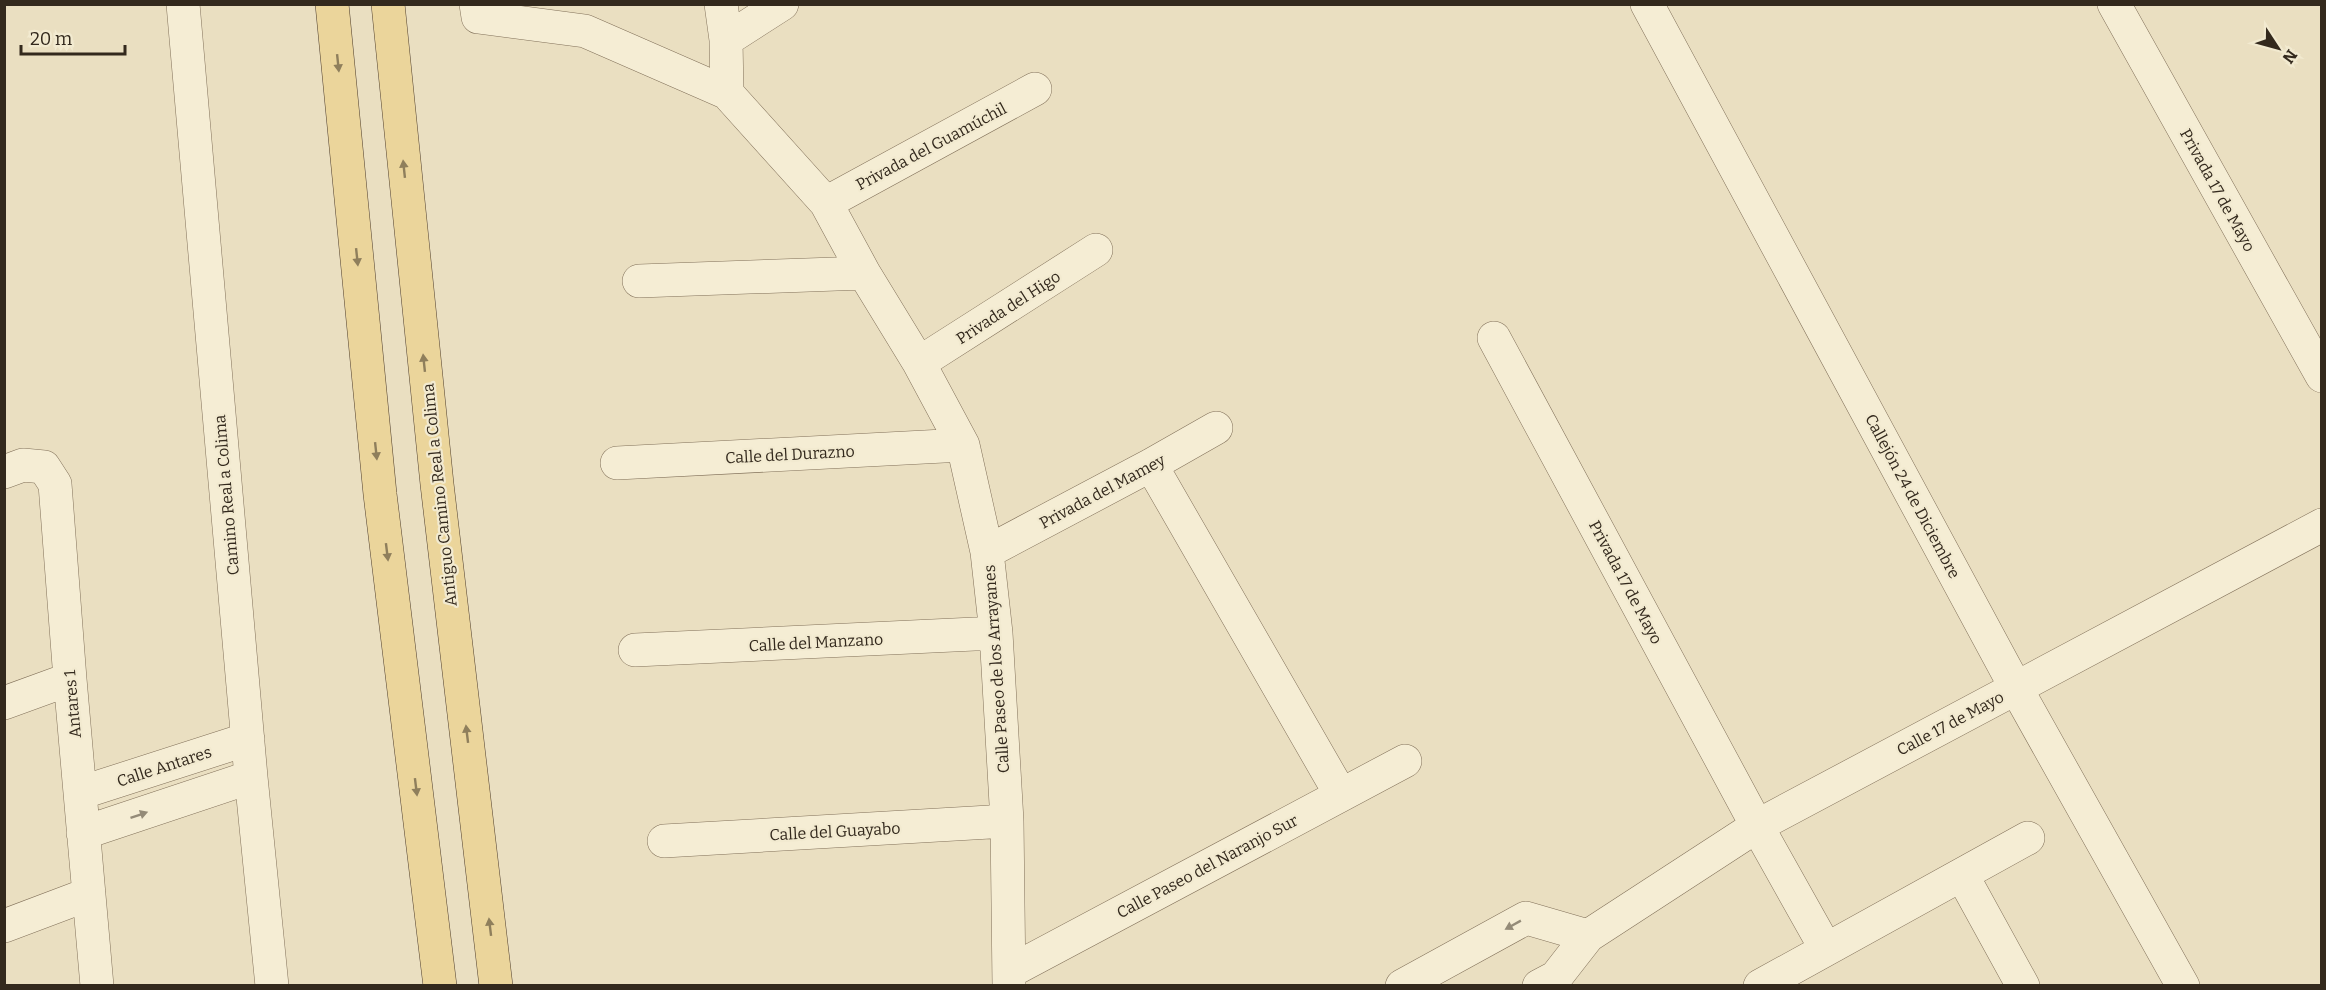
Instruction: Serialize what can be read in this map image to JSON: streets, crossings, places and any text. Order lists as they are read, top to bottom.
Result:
{
  "streets": {
    "main road": ["Antiguo Camino Real a Colima"],
    "street": [
      "Privada del Guamúchil",
      "Privada 17 de Mayo",
      "Privada del Higo",
      "Calle del Durazno",
      "Privada del Mamey",
      "Camino Real a Colima",
      "Callejón 24 de Diciembre",
      "Calle del Manzano",
      "Calle Paseo de los Arrayanes",
      "Antares 1",
      "Calle 17 de Mayo",
      "Calle Antares",
      "Calle del Guayabo",
      "Calle Paseo del Naranjo Sur"
    ]
  },
  "crossings": [
    ["Privada del Guamúchil", "Calle Paseo de los Arrayanes"],
    ["Privada 17 de Mayo", "Calle 17 de Mayo"],
    ["Privada del Higo", "Calle Paseo de los Arrayanes"],
    ["Calle del Durazno", "Calle Paseo de los Arrayanes"],
    ["Privada del Mamey", "Calle Paseo de los Arrayanes"],
    ["Camino Real a Colima", "Calle Antares"],
    ["Callejón 24 de Diciembre", "Calle 17 de Mayo"],
    ["Calle del Manzano", "Calle Paseo de los Arrayanes"],
    ["Calle Paseo de los Arrayanes", "Calle del Guayabo"],
    ["Calle Paseo de los Arrayanes", "Calle Paseo del Naranjo Sur"],
    ["Antares 1", "Calle Antares"]
  ],
  "scale_bar": "20 m",
  "north": "bottom right"
}
